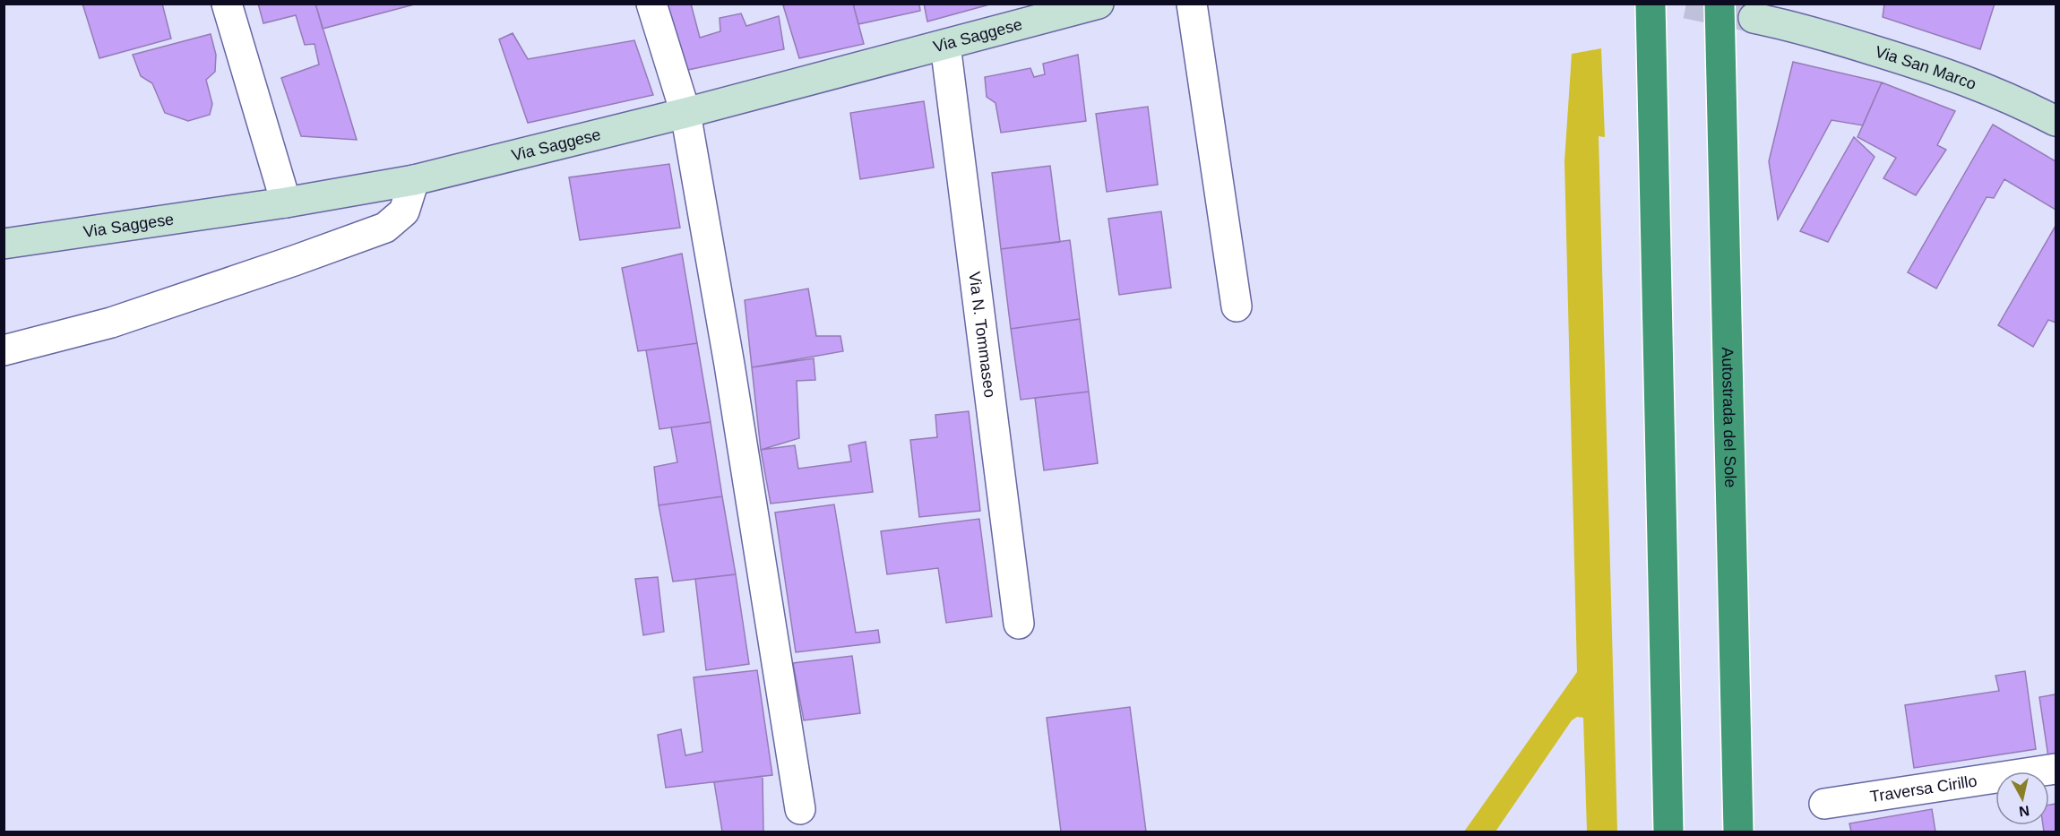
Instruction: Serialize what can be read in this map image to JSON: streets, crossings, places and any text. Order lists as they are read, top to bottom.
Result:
{
  "streets": {
    "highway": ["Autostrada del Sole"],
    "main road": ["Via Saggese", "Via San Marco"],
    "street": ["Via N. Tommaseo", "Traversa Cirillo"]
  },
  "crossings": [
    ["Via Saggese", "Via N. Tommaseo"]
  ],
  "north": "bottom"
}
